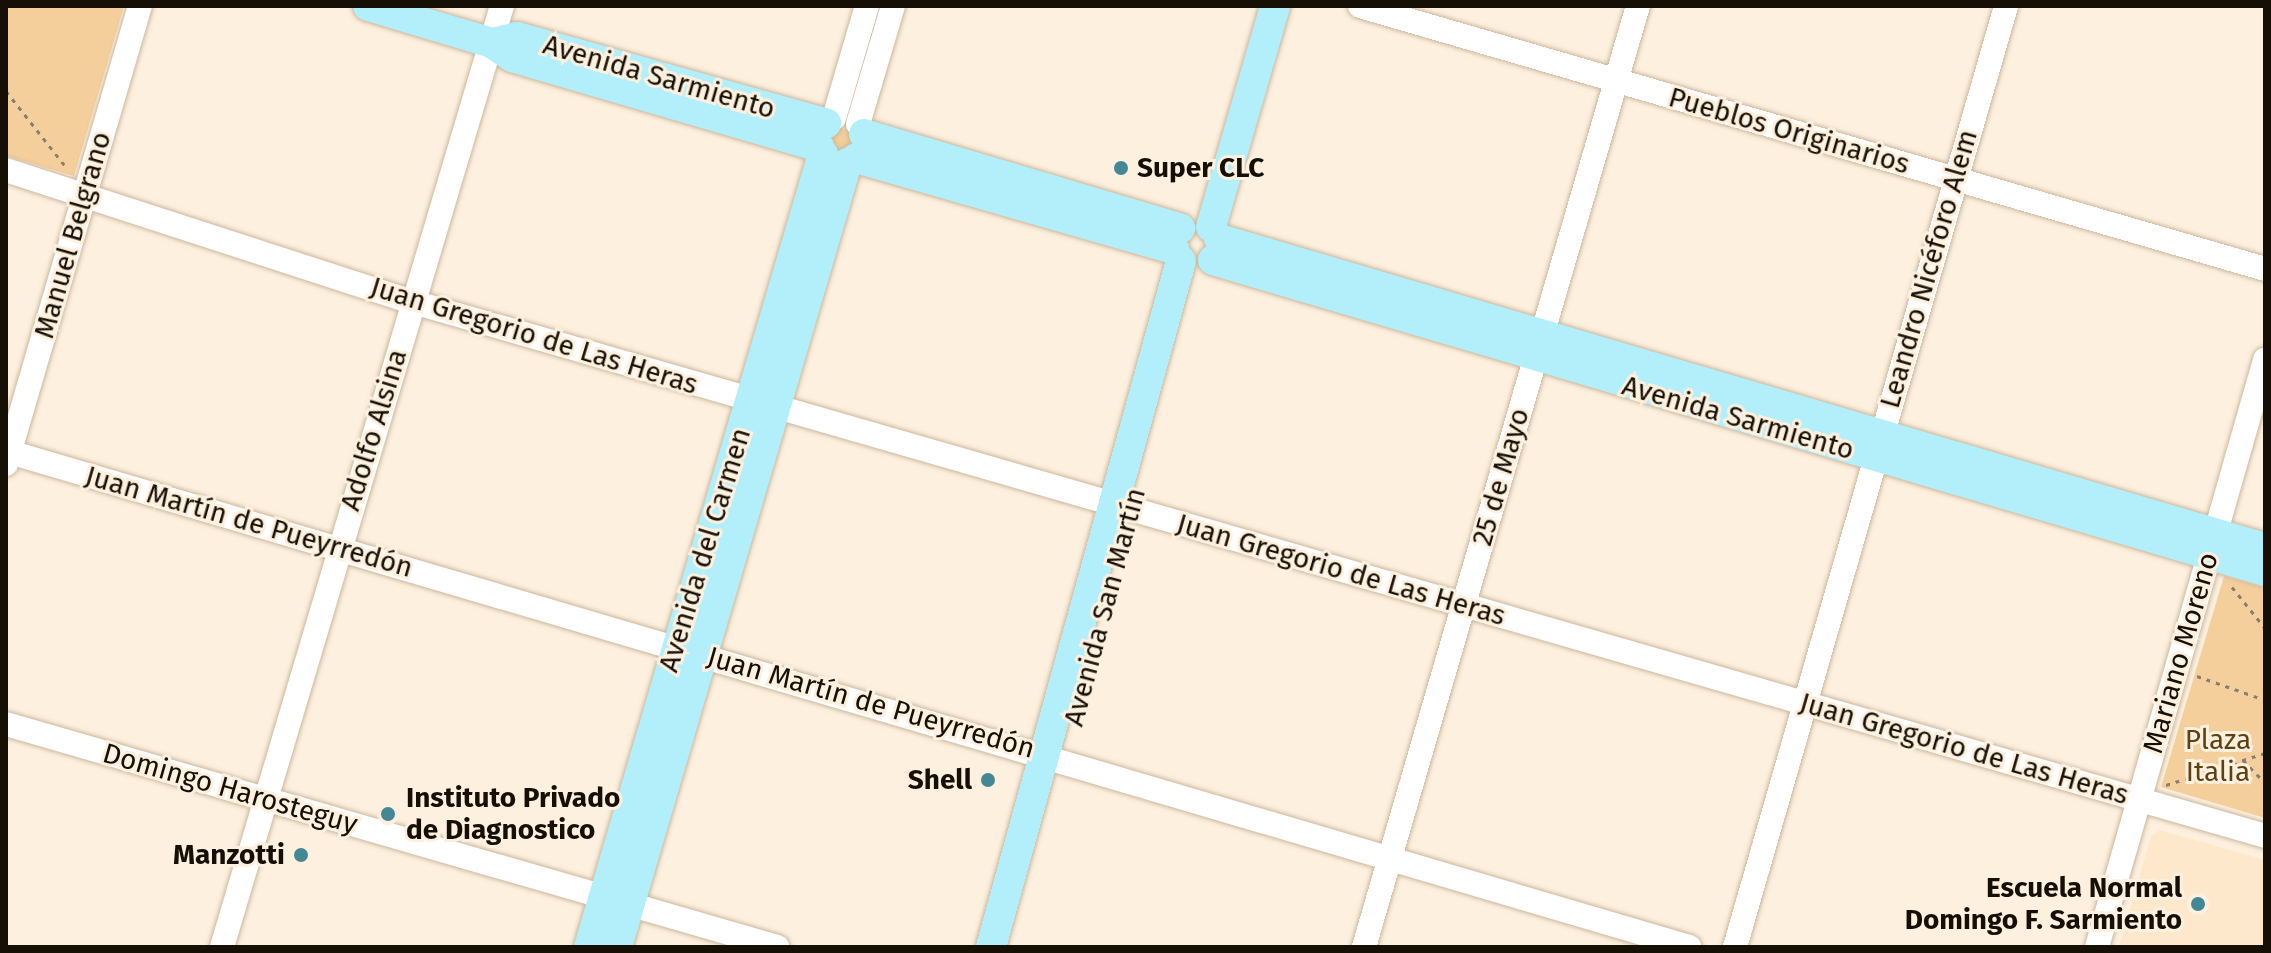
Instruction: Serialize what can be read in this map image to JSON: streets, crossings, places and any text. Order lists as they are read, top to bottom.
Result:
{
  "streets": {
    "main road": ["Avenida Sarmiento", "Avenida del Carmen", "Avenida San Martín"],
    "street": [
      "Pueblos Originarios",
      "Manuel Belgrano",
      "Leandro Nicéforo Alem",
      "Juan Gregorio de Las Heras",
      "Adolfo Alsina",
      "25 de Mayo",
      "Juan Martín de Pueyrredón",
      "Mariano Moreno",
      "Domingo Harosteguy"
    ]
  },
  "crossings": [
    ["Avenida Sarmiento", "Leandro Nicéforo Alem"],
    ["Avenida Sarmiento", "Adolfo Alsina"],
    ["Avenida Sarmiento", "25 de Mayo"],
    ["Avenida Sarmiento", "Avenida del Carmen"],
    ["Avenida Sarmiento", "Avenida San Martín"],
    ["Avenida Sarmiento", "Mariano Moreno"],
    ["Pueblos Originarios", "Leandro Nicéforo Alem"],
    ["Pueblos Originarios", "25 de Mayo"],
    ["Manuel Belgrano", "Juan Gregorio de Las Heras"],
    ["Manuel Belgrano", "Juan Martín de Pueyrredón"],
    ["Leandro Nicéforo Alem", "Juan Gregorio de Las Heras"],
    ["Juan Gregorio de Las Heras", "Adolfo Alsina"],
    ["Juan Gregorio de Las Heras", "25 de Mayo"],
    ["Juan Gregorio de Las Heras", "Avenida del Carmen"],
    ["Juan Gregorio de Las Heras", "Avenida San Martín"],
    ["Juan Gregorio de Las Heras", "Mariano Moreno"],
    ["Adolfo Alsina", "Juan Martín de Pueyrredón"],
    ["Adolfo Alsina", "Domingo Harosteguy"],
    ["25 de Mayo", "Juan Martín de Pueyrredón"],
    ["Juan Martín de Pueyrredón", "Avenida del Carmen"],
    ["Juan Martín de Pueyrredón", "Avenida San Martín"],
    ["Avenida del Carmen", "Domingo Harosteguy"]
  ],
  "parks": ["Plaza Italia"],
  "places": [
    "Super CLC",
    "Shell",
    "Instituto Privado de Diagnostico",
    "Manzotti",
    "Escuela Normal Domingo F. Sarmiento"
  ]
}
